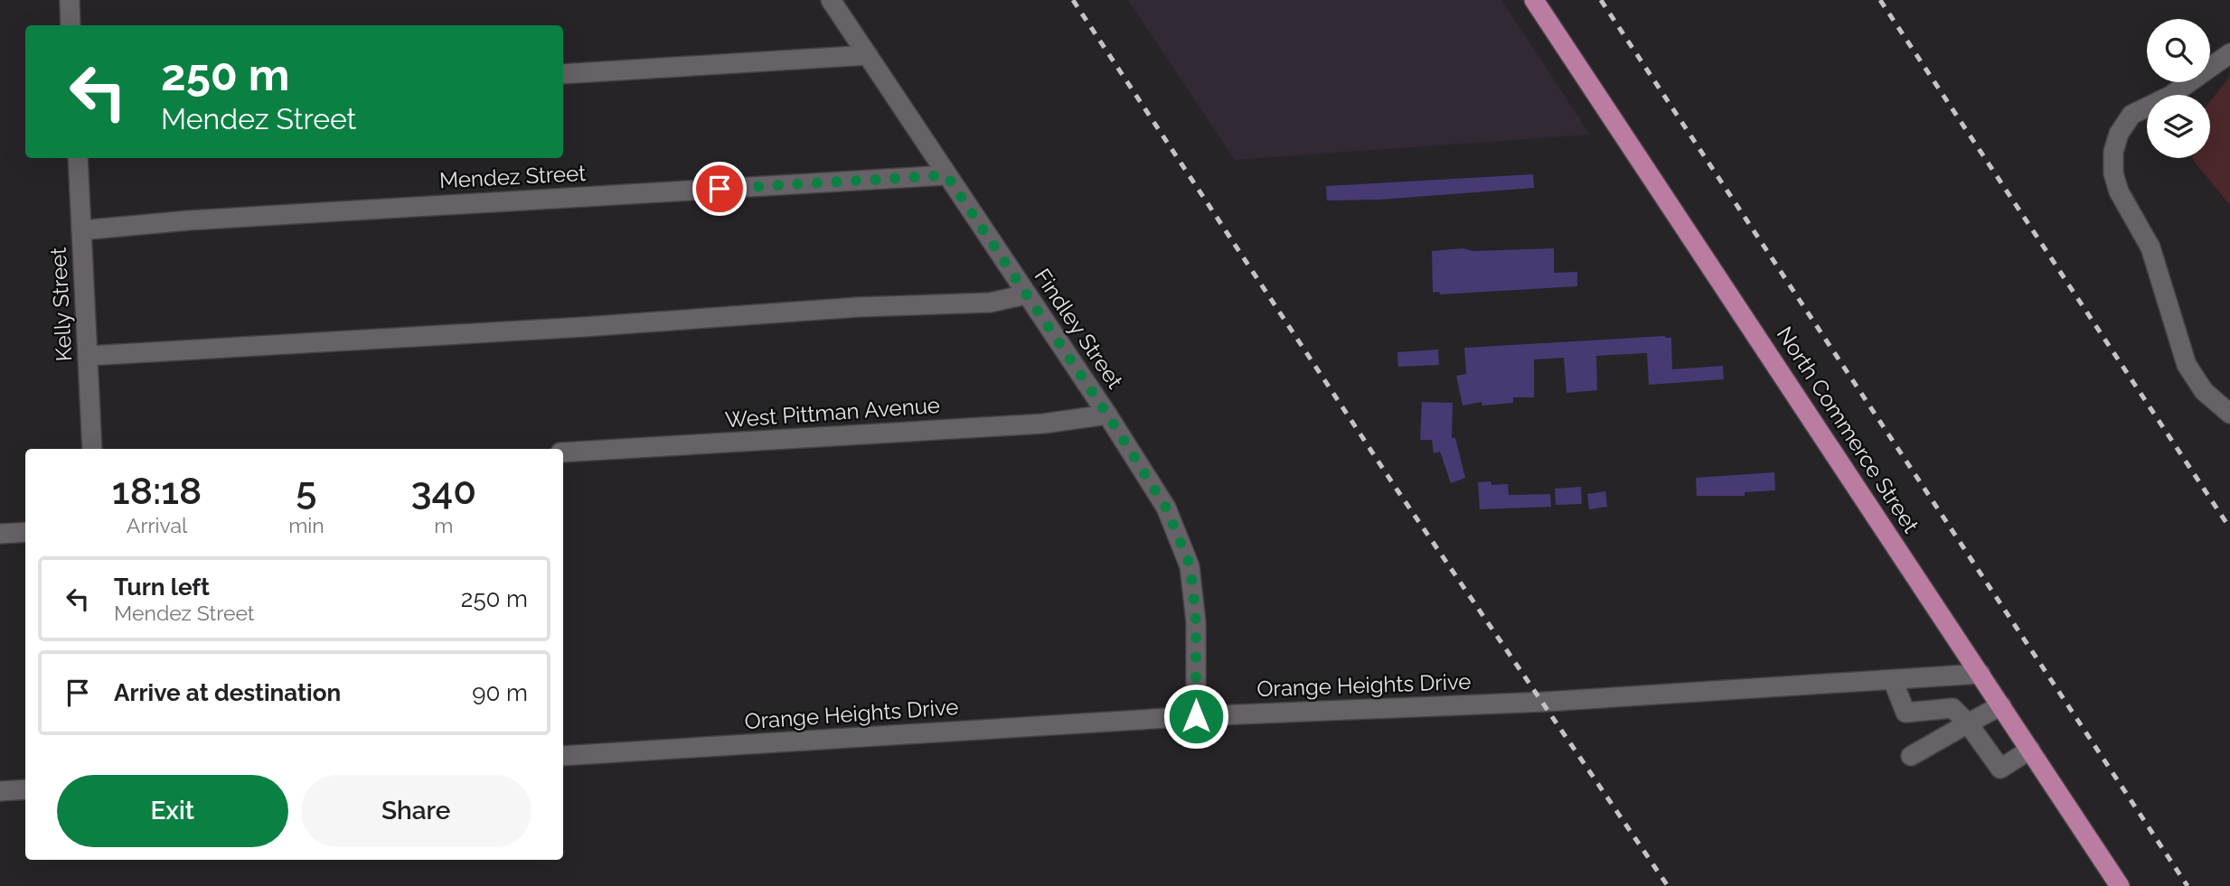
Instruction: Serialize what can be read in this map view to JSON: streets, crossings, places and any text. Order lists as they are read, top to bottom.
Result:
{
  "streets": {
    "main road": ["North Commerce Street"],
    "street": [
      "Mendez Street",
      "Kelly Street",
      "Findley Street",
      "West Pittman Avenue",
      "Orange Heights Drive"
    ]
  },
  "crossings": [
    ["Mendez Street", "Kelly Street"],
    ["Mendez Street", "Findley Street"],
    ["Findley Street", "West Pittman Avenue"],
    ["Findley Street", "Orange Heights Drive"],
    ["North Commerce Street", "Orange Heights Drive"]
  ],
  "page": {
    "turn": ["250 m", "Mendez Street"],
    "eta": [
      "18:18",
      "Arrival",
      "5",
      "min",
      "340",
      "m"
    ],
    "list": [
      {
        "name": "Turn left",
        "note": "Mendez Street",
        "value": "250 m"
      },
      {
        "name": "Arrive at destination",
        "value": "90 m"
      }
    ],
    "buttons": ["Exit", "Share"]
  }
}
